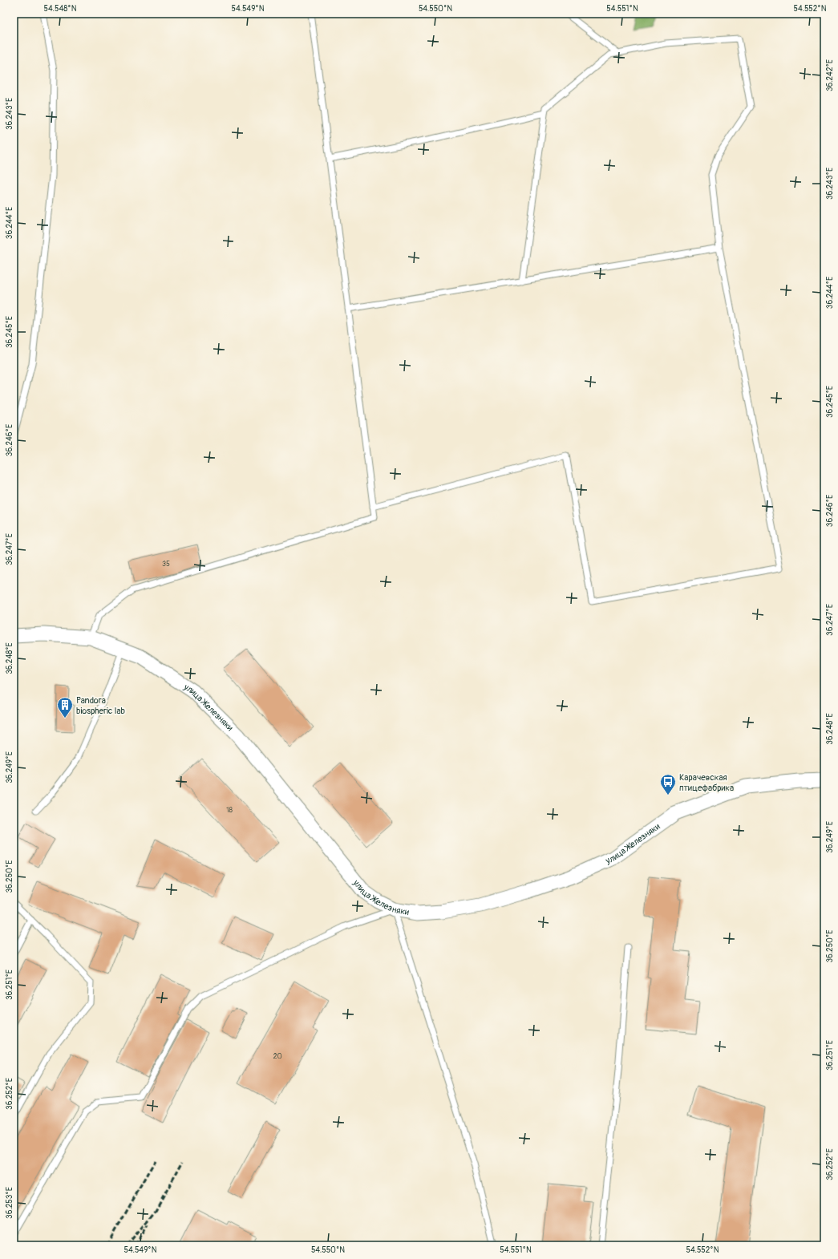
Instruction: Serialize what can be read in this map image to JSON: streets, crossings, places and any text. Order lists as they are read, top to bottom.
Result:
{
  "streets": {
    "street": ["улица Железняки"]
  },
  "places": {
    "building": ["Pandora biospheric lab"],
    "bus stop": ["Карачевская птицефабрика"]
  },
  "house_numbers": ["35", "18", "20"],
  "coordinates": [
    "54.548°N",
    "54.549°N",
    "54.550°N",
    "54.551°N",
    "54.552°N",
    "36.242°E",
    "36.243°E",
    "36.244°E",
    "36.245°E",
    "36.246°E",
    "36.247°E",
    "36.248°E",
    "36.249°E",
    "36.250°E",
    "36.251°E",
    "36.252°E",
    "36.253°E"
  ]
}
